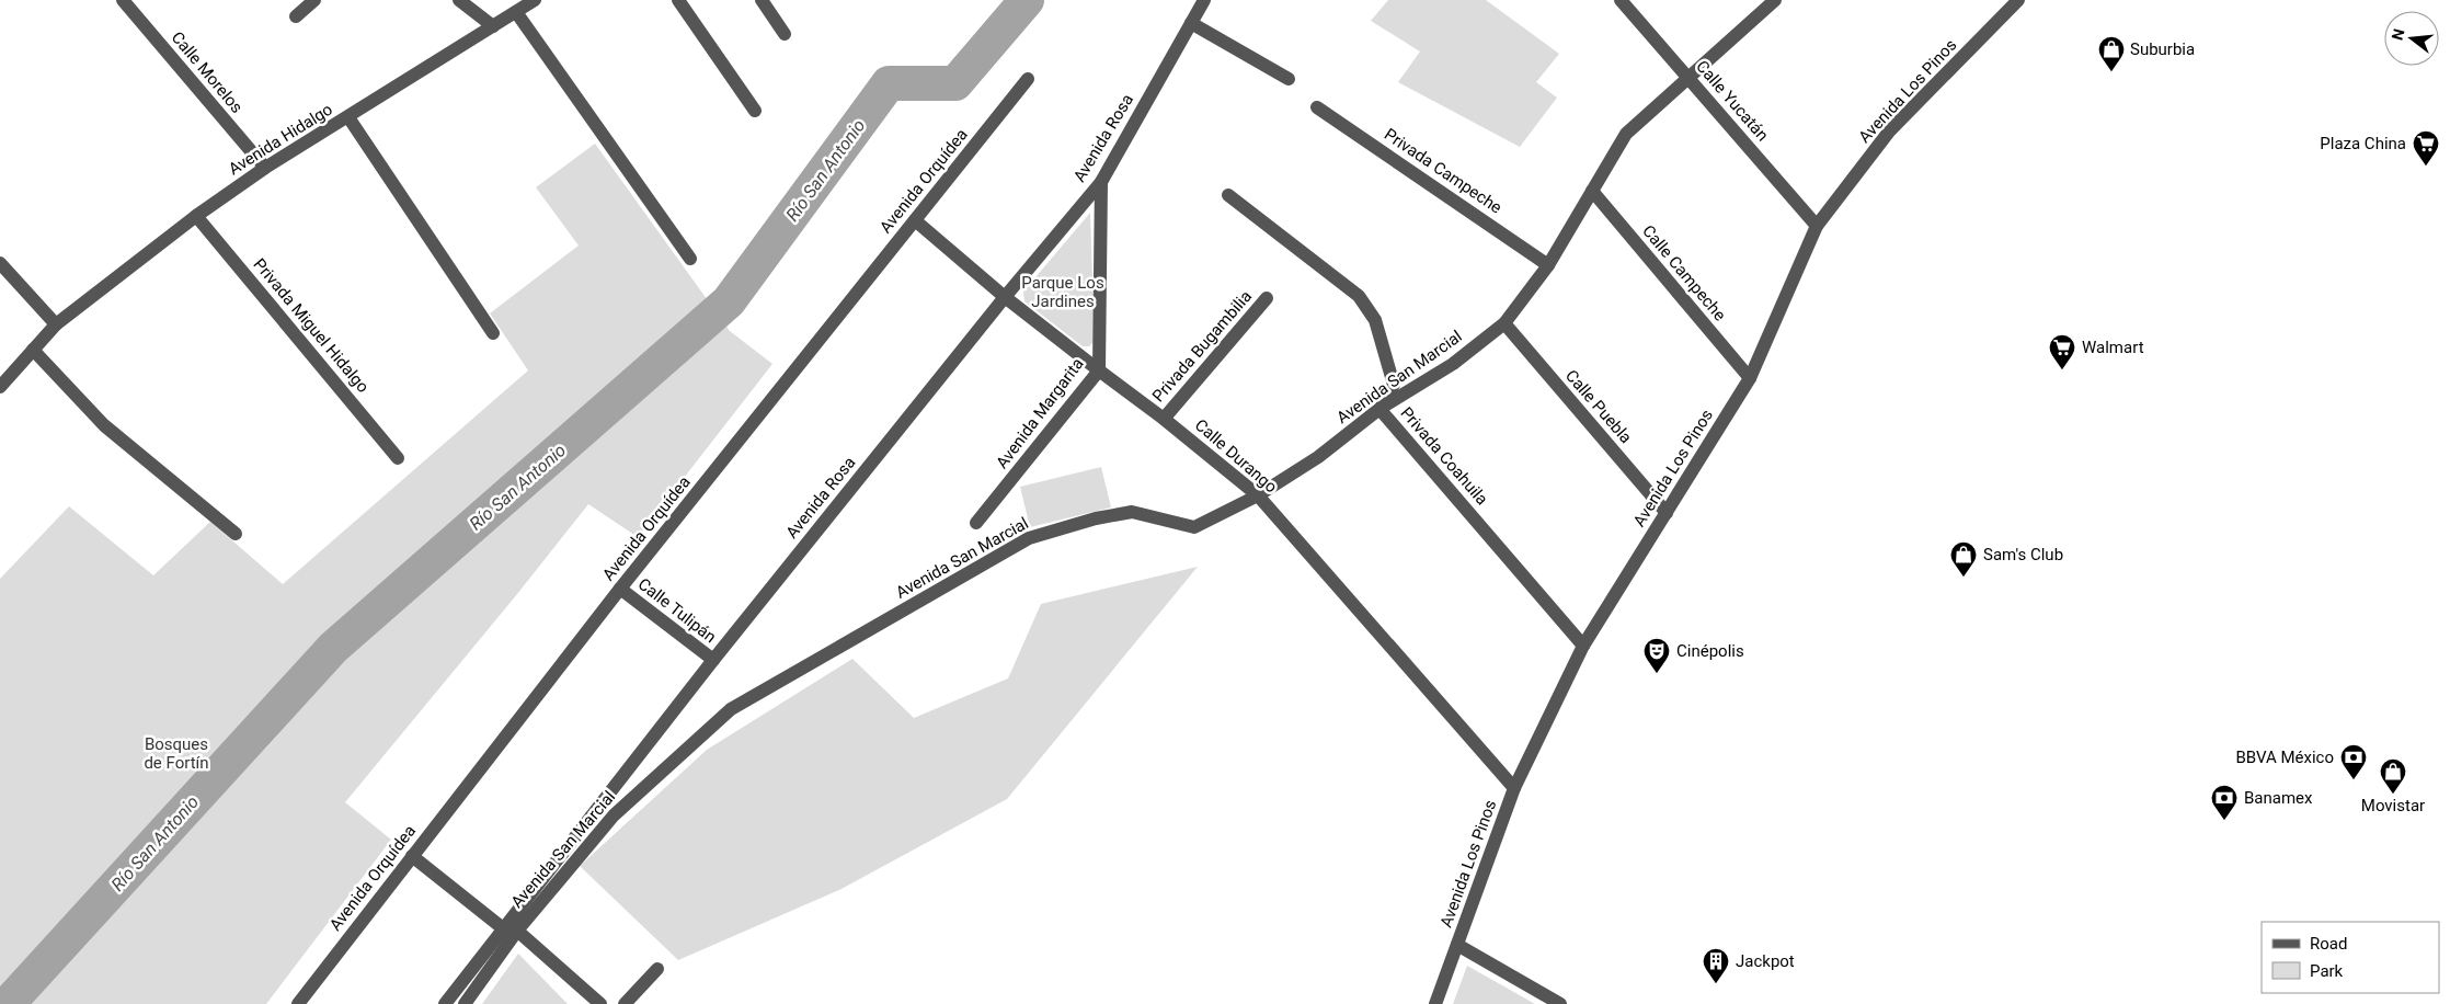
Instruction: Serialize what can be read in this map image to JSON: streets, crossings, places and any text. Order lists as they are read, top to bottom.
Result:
{
  "streets": {
    "street": [
      "Calle Morelos",
      "Avenida Los Pinos",
      "Calle Yucatán",
      "Avenida Rosa",
      "Avenida Hidalgo",
      "Privada Campeche",
      "Avenida Orquídea",
      "Calle Campeche",
      "Privada Miguel Hidalgo",
      "Privada Bugambilia",
      "Avenida San Marcial",
      "Calle Puebla",
      "Avenida Margarita",
      "Calle Durango",
      "Privada Coahuila",
      "Calle Tulipán"
    ]
  },
  "crossings": [
    ["Calle Morelos", "Avenida Hidalgo"],
    ["Avenida Los Pinos", "Calle Yucatán"],
    ["Avenida Los Pinos", "Calle Campeche"],
    ["Avenida Los Pinos", "Calle Puebla"],
    ["Avenida Los Pinos", "Calle Durango"],
    ["Avenida Los Pinos", "Privada Coahuila"],
    ["Calle Yucatán", "Avenida San Marcial"],
    ["Avenida Rosa", "Avenida San Marcial"],
    ["Avenida Rosa", "Avenida Margarita"],
    ["Avenida Rosa", "Calle Durango"],
    ["Avenida Rosa", "Calle Tulipán"],
    ["Avenida Hidalgo", "Privada Miguel Hidalgo"],
    ["Privada Campeche", "Avenida San Marcial"],
    ["Avenida Orquídea", "Calle Durango"],
    ["Avenida Orquídea", "Calle Tulipán"],
    ["Calle Campeche", "Avenida San Marcial"],
    ["Privada Bugambilia", "Calle Durango"],
    ["Avenida San Marcial", "Calle Puebla"],
    ["Avenida San Marcial", "Calle Durango"],
    ["Avenida San Marcial", "Privada Coahuila"],
    ["Avenida Margarita", "Calle Durango"]
  ],
  "water": ["Río San Antonio"],
  "parks": ["Parque Los Jardines", "Bosques de Fortín"],
  "places": {
    "shop": ["Suburbia", "Sam's Club", "Movistar"],
    "supermarket": ["Plaza China", "Walmart"],
    "theatre": ["Cinépolis"],
    "bank": ["BBVA México", "Banamex"],
    "building": ["Jackpot"]
  },
  "legend": ["Road", "Park"],
  "north": "left"
}
